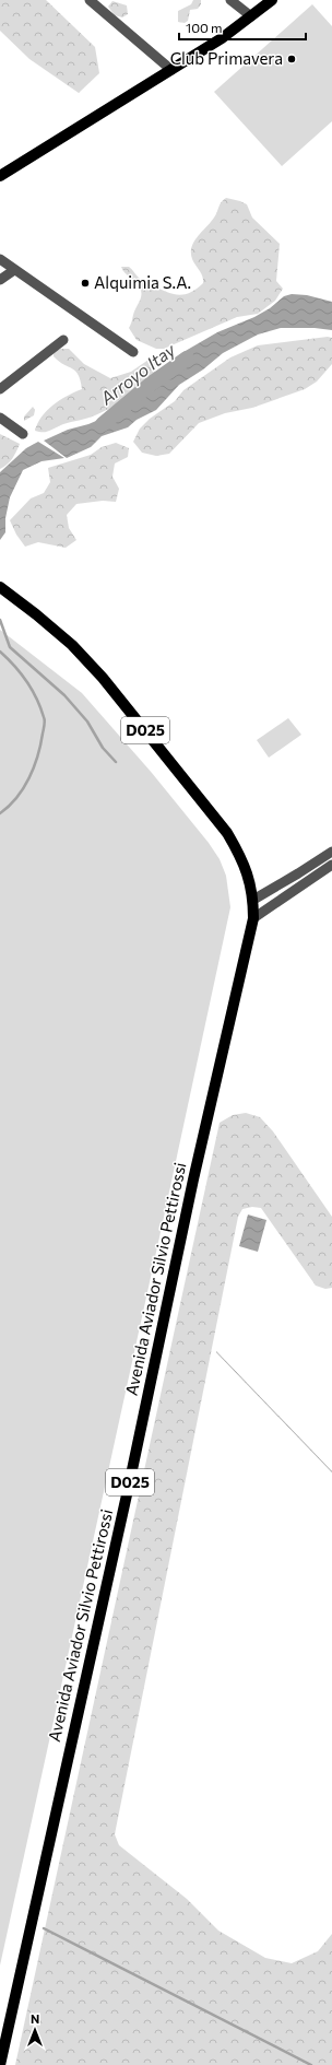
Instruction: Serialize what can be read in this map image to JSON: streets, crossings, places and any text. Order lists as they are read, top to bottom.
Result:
{
  "streets": {
    "main road": ["D025", "Avenida Aviador Silvio Pettirossi"]
  },
  "water": ["Arroyo Itay"],
  "places": ["Club Primavera", "Alquimia S.A."],
  "scale_bar": "100 m",
  "north": "top"
}
